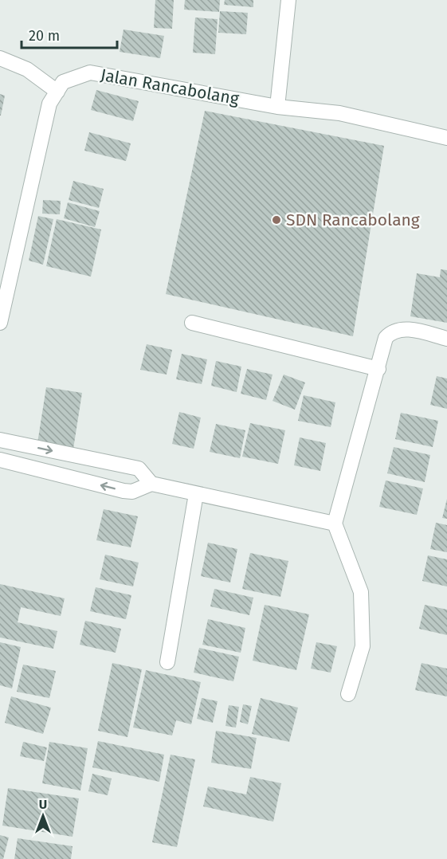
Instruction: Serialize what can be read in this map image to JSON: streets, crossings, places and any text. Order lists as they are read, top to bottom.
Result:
{
  "streets": {
    "street": ["Jalan Rancabolang"]
  },
  "places": ["SDN Rancabolang"],
  "scale_bar": "20 m",
  "north": "top"
}
